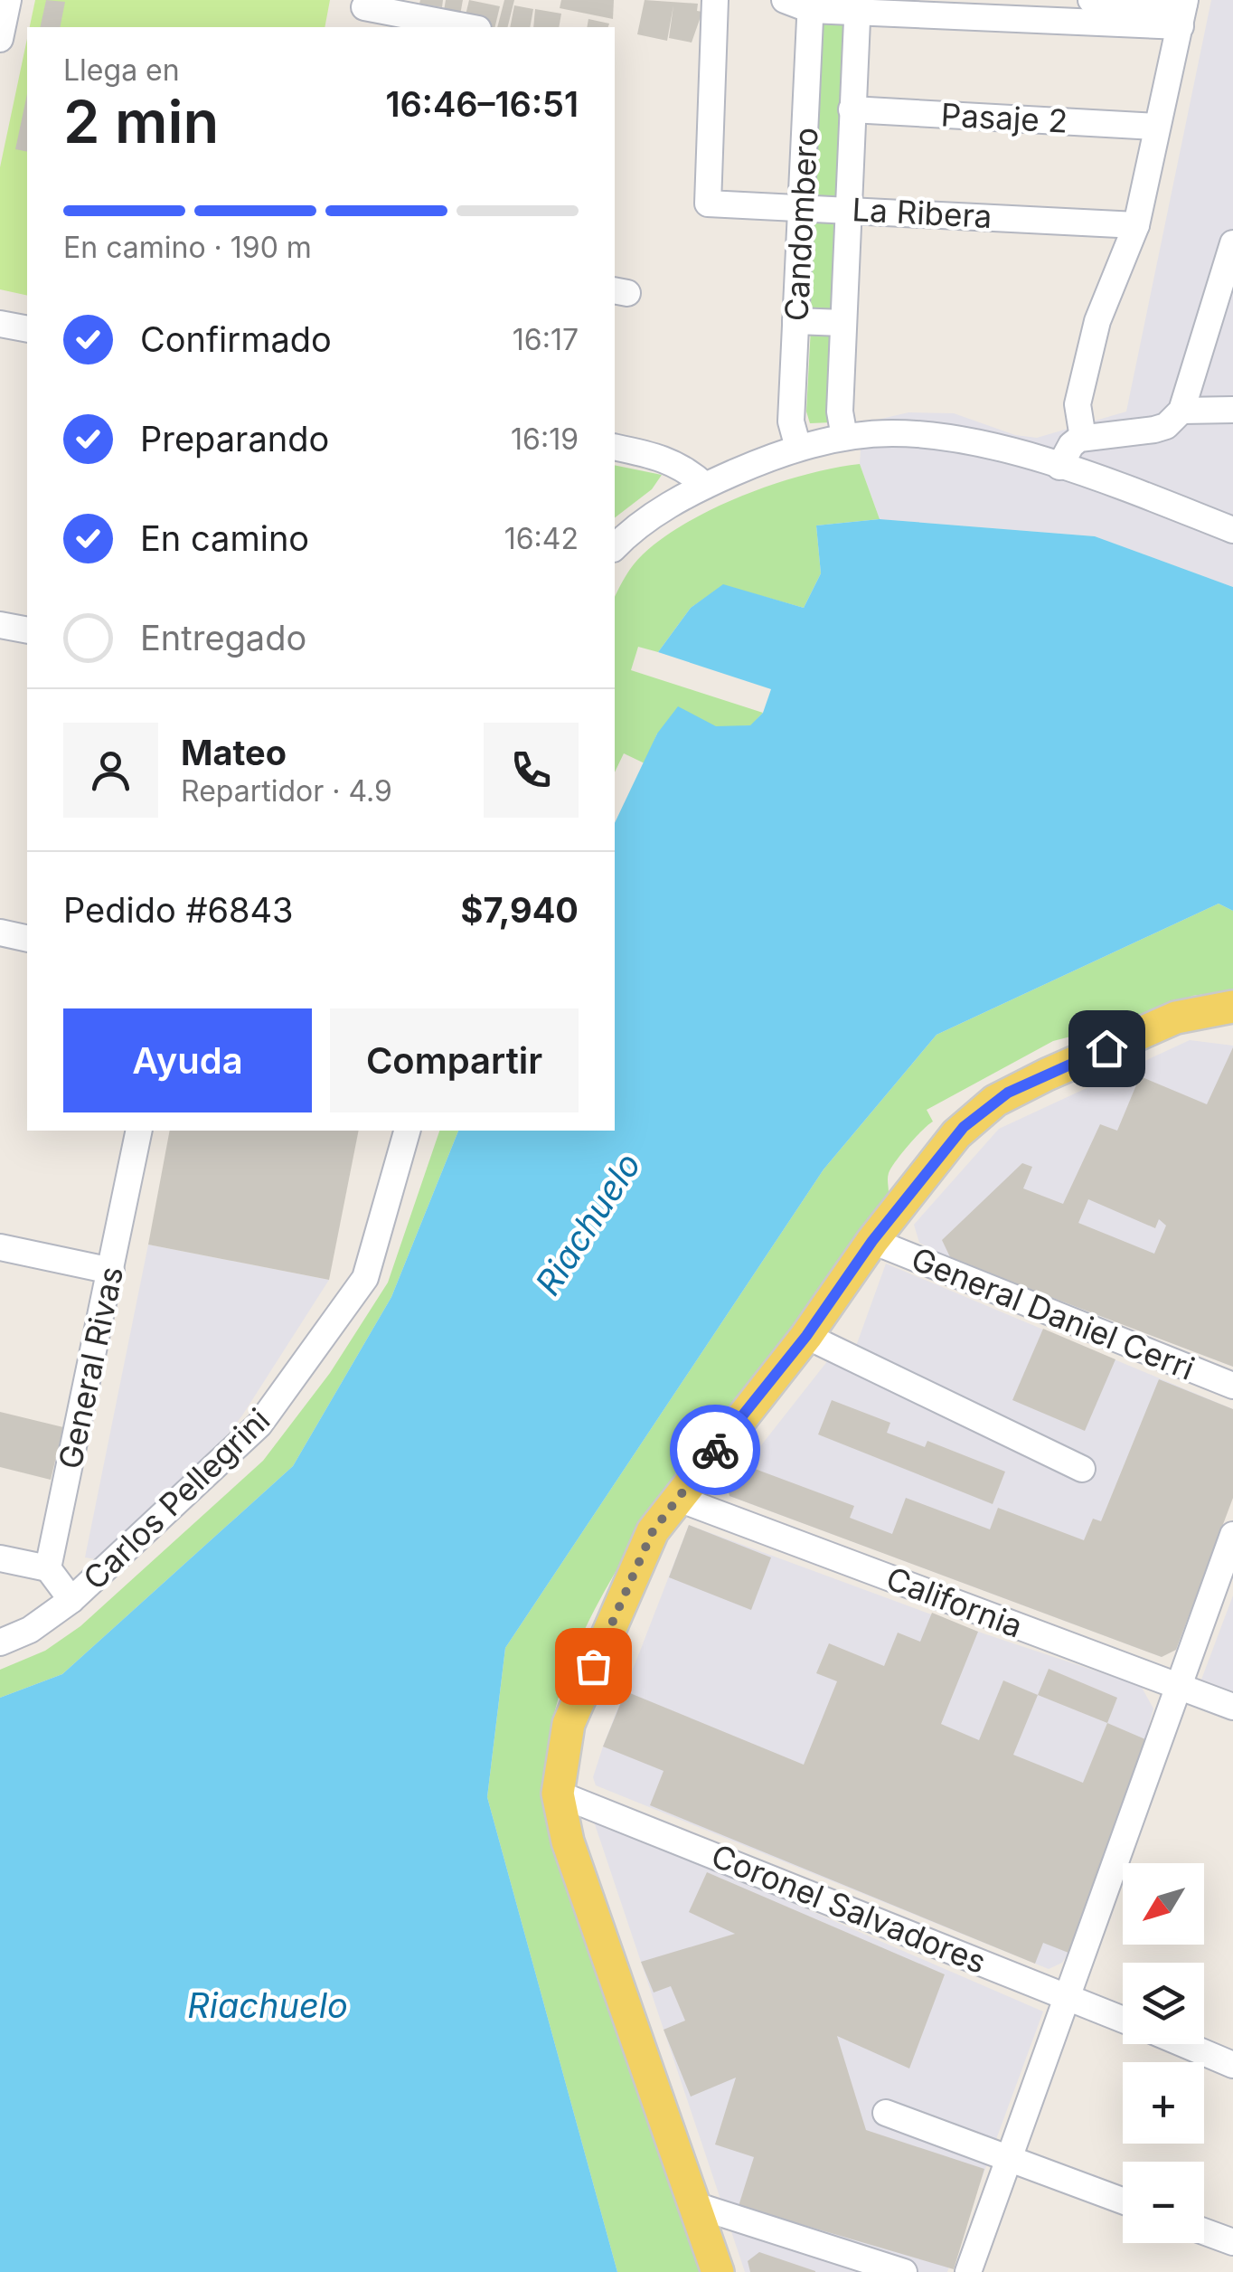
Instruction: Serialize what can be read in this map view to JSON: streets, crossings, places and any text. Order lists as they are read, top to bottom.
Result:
{
  "streets": {
    "street": [
      "Pasaje 2",
      "La Ribera",
      "Candombero",
      "General Daniel Cerri",
      "General Rivas",
      "Carlos Pellegrini",
      "California",
      "Coronel Salvadores"
    ]
  },
  "crossings": [
    ["Pasaje 2", "Candombero"],
    ["La Ribera", "Candombero"]
  ],
  "water": ["Riachuelo"],
  "north": "bottom left",
  "page": {
    "heading": ["2 min", "Llega en", "16:46–16:51"],
    "panel": [
      "Mateo",
      "Repartidor · 4.9",
      "Pedido #6843",
      "$7,940"
    ],
    "bar": "En camino · 190 m",
    "list": [
      ["Confirmado", "16:17"],
      ["Preparando", "16:19"],
      ["En camino", "16:42"],
      "Entregado"
    ],
    "buttons": ["Ayuda", "Compartir"],
    "map_buttons": ["+", "−"]
  }
}
